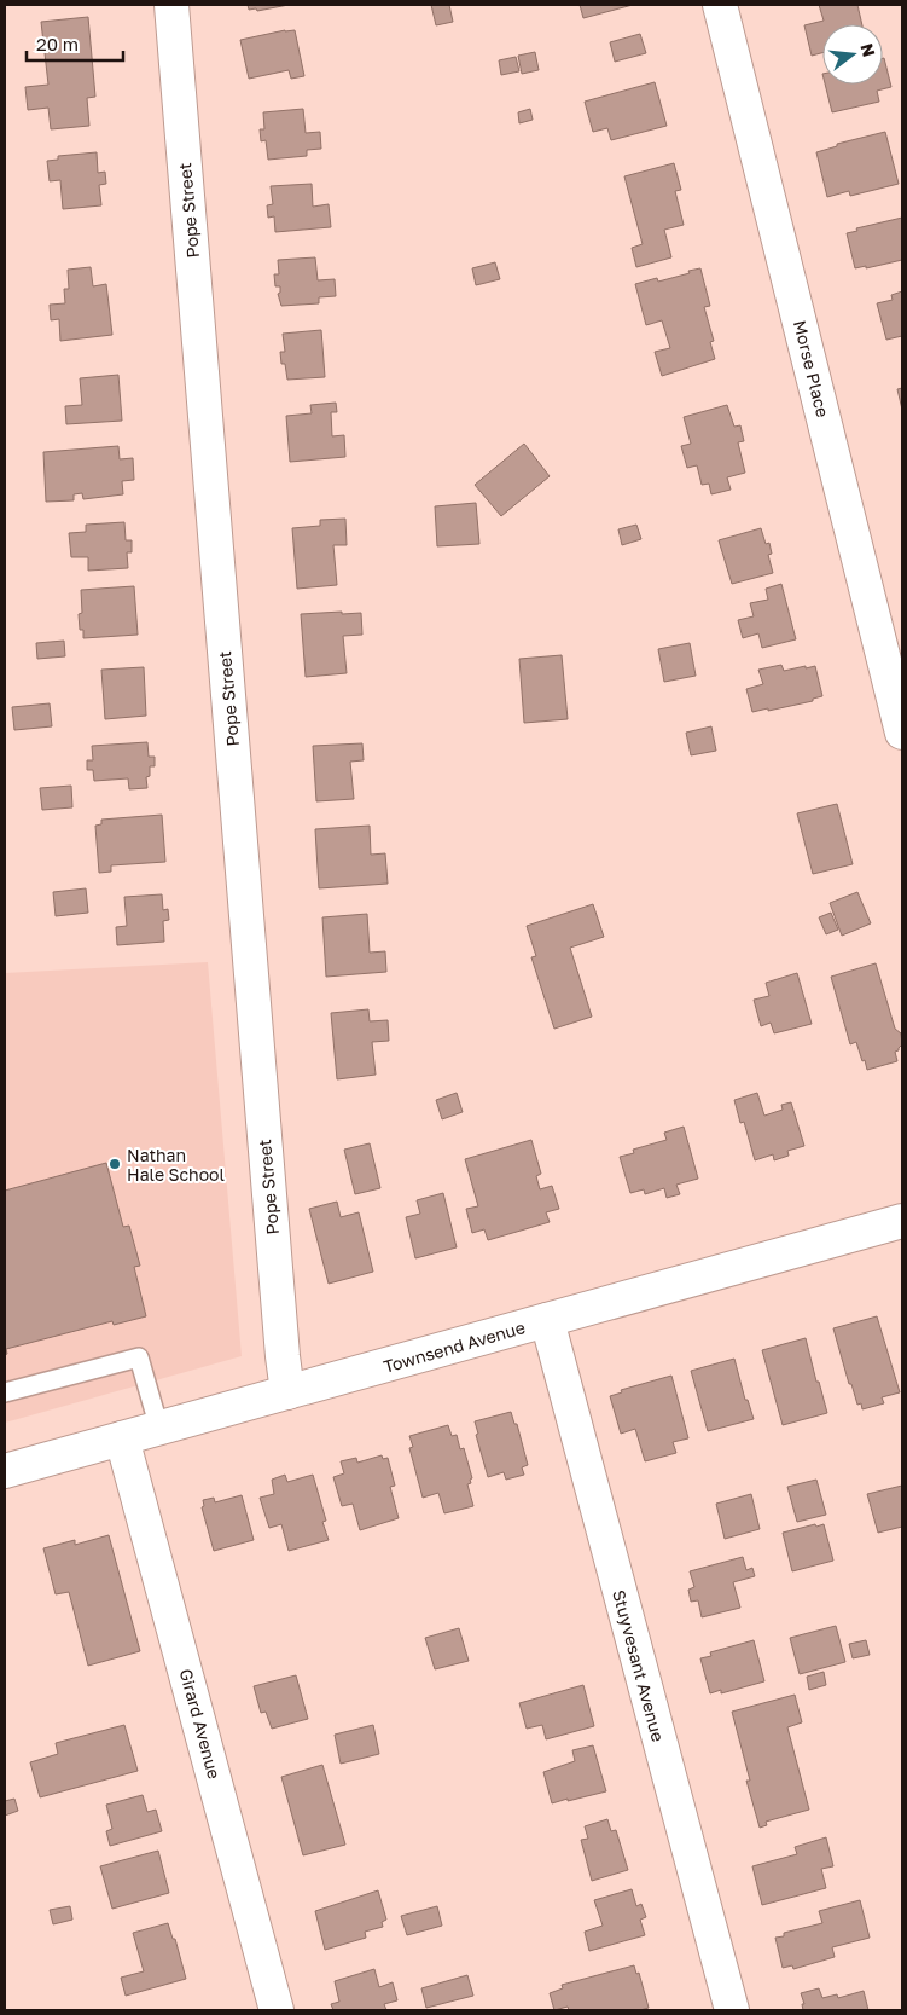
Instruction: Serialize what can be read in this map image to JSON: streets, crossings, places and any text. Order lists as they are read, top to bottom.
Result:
{
  "streets": {
    "street": [
      "Pope Street",
      "Morse Place",
      "Townsend Avenue",
      "Stuyvesant Avenue",
      "Girard Avenue"
    ]
  },
  "crossings": [
    ["Pope Street", "Townsend Avenue"],
    ["Townsend Avenue", "Stuyvesant Avenue"],
    ["Townsend Avenue", "Girard Avenue"]
  ],
  "places": ["Nathan Hale School"],
  "scale_bar": "20 m",
  "north": "right"
}
